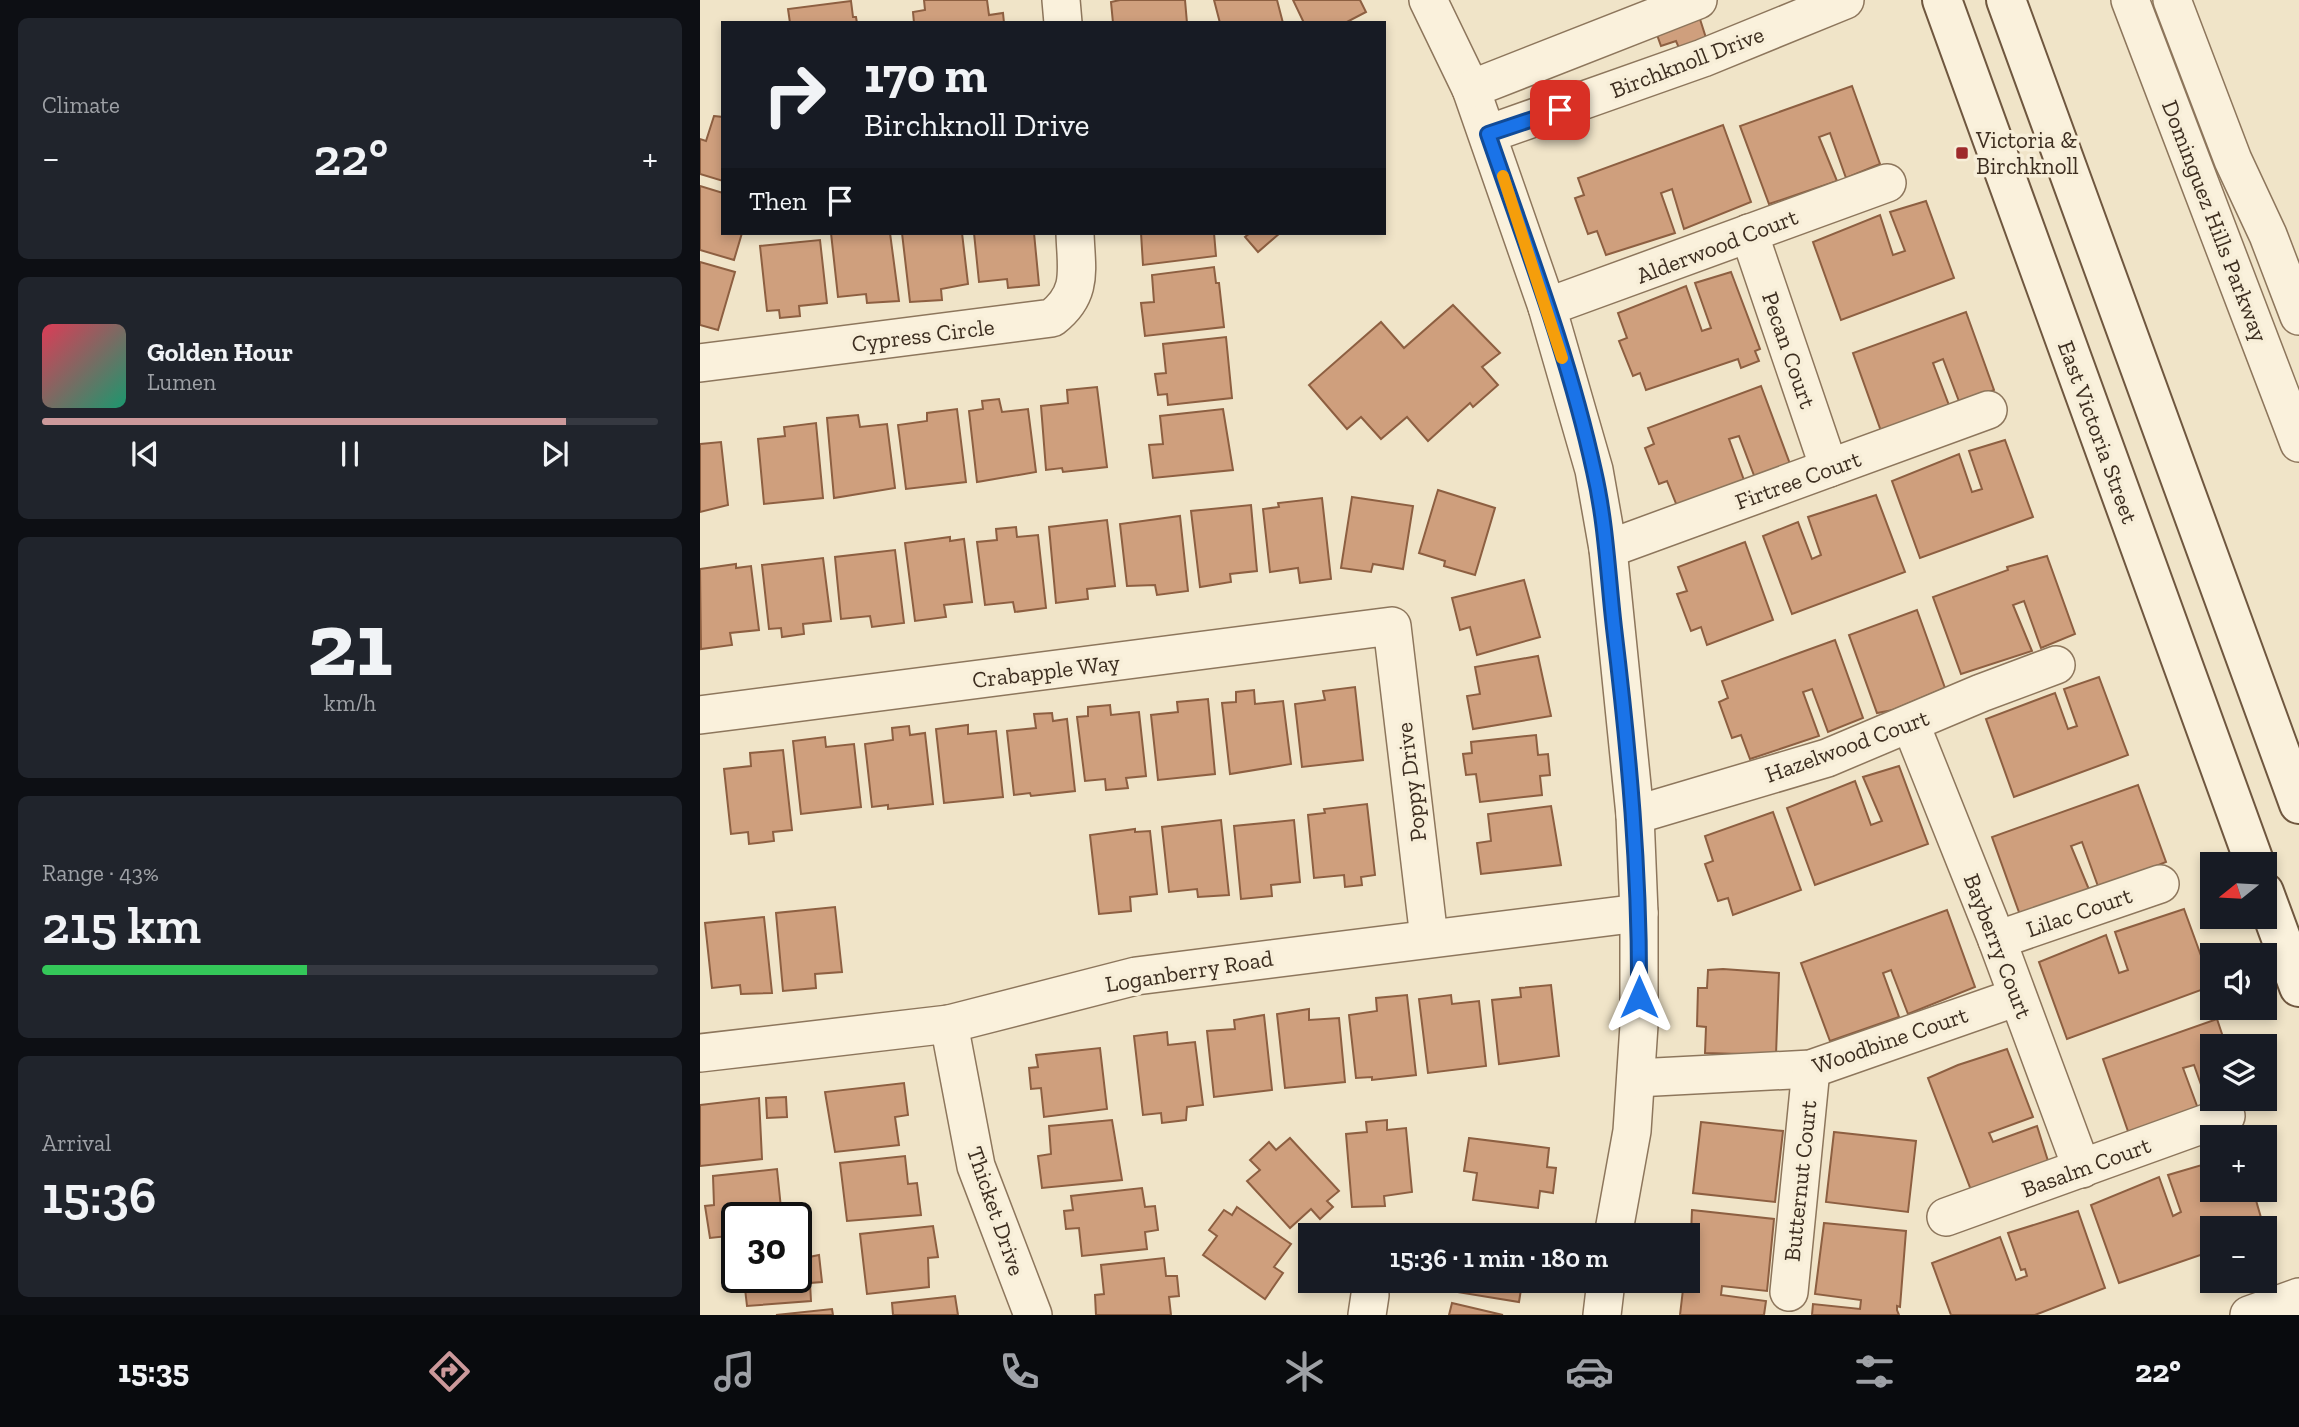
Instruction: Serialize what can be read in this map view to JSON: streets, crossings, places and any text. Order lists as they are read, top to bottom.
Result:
{
  "streets": {
    "main road": ["East Victoria Street"],
    "street": [
      "Birchknoll Drive",
      "Dominguez Hills Parkway",
      "Alderwood Court",
      "Cypress Circle",
      "Pecan Court",
      "Firtree Court",
      "Crabapple Way",
      "Hazelwood Court",
      "Poppy Drive",
      "Lilac Court",
      "Bayberry Court",
      "Loganberry Road",
      "Woodbine Court",
      "Basalm Court",
      "Butternut Court",
      "Thicket Drive"
    ]
  },
  "crossings": [
    ["Alderwood Court", "Pecan Court"],
    ["Pecan Court", "Firtree Court"],
    ["Crabapple Way", "Poppy Drive"],
    ["Hazelwood Court", "Bayberry Court"],
    ["Poppy Drive", "Loganberry Road"],
    ["Lilac Court", "Bayberry Court"],
    ["Bayberry Court", "Woodbine Court"],
    ["Bayberry Court", "Basalm Court"],
    ["Loganberry Road", "Thicket Drive"],
    ["Woodbine Court", "Butternut Court"]
  ],
  "places": {
    "transit": ["Victoria & Birchknoll"]
  },
  "north": "left",
  "page": {
    "tile": [
      "Climate",
      ["21", "km/h"],
      ["Range · 43%", "215 km"],
      ["Arrival", "15:36"]
    ],
    "turn": ["170 m", "Birchknoll Drive"],
    "heat": ["−", "22°", "+"],
    "then": "Then",
    "song": ["Golden Hour", "Lumen"],
    "map_buttons": ["+", "−"],
    "limit": "30",
    "trip": "15:36 · 1 min · 180 m",
    "tabs": ["15:35", "22°"]
  }
}
